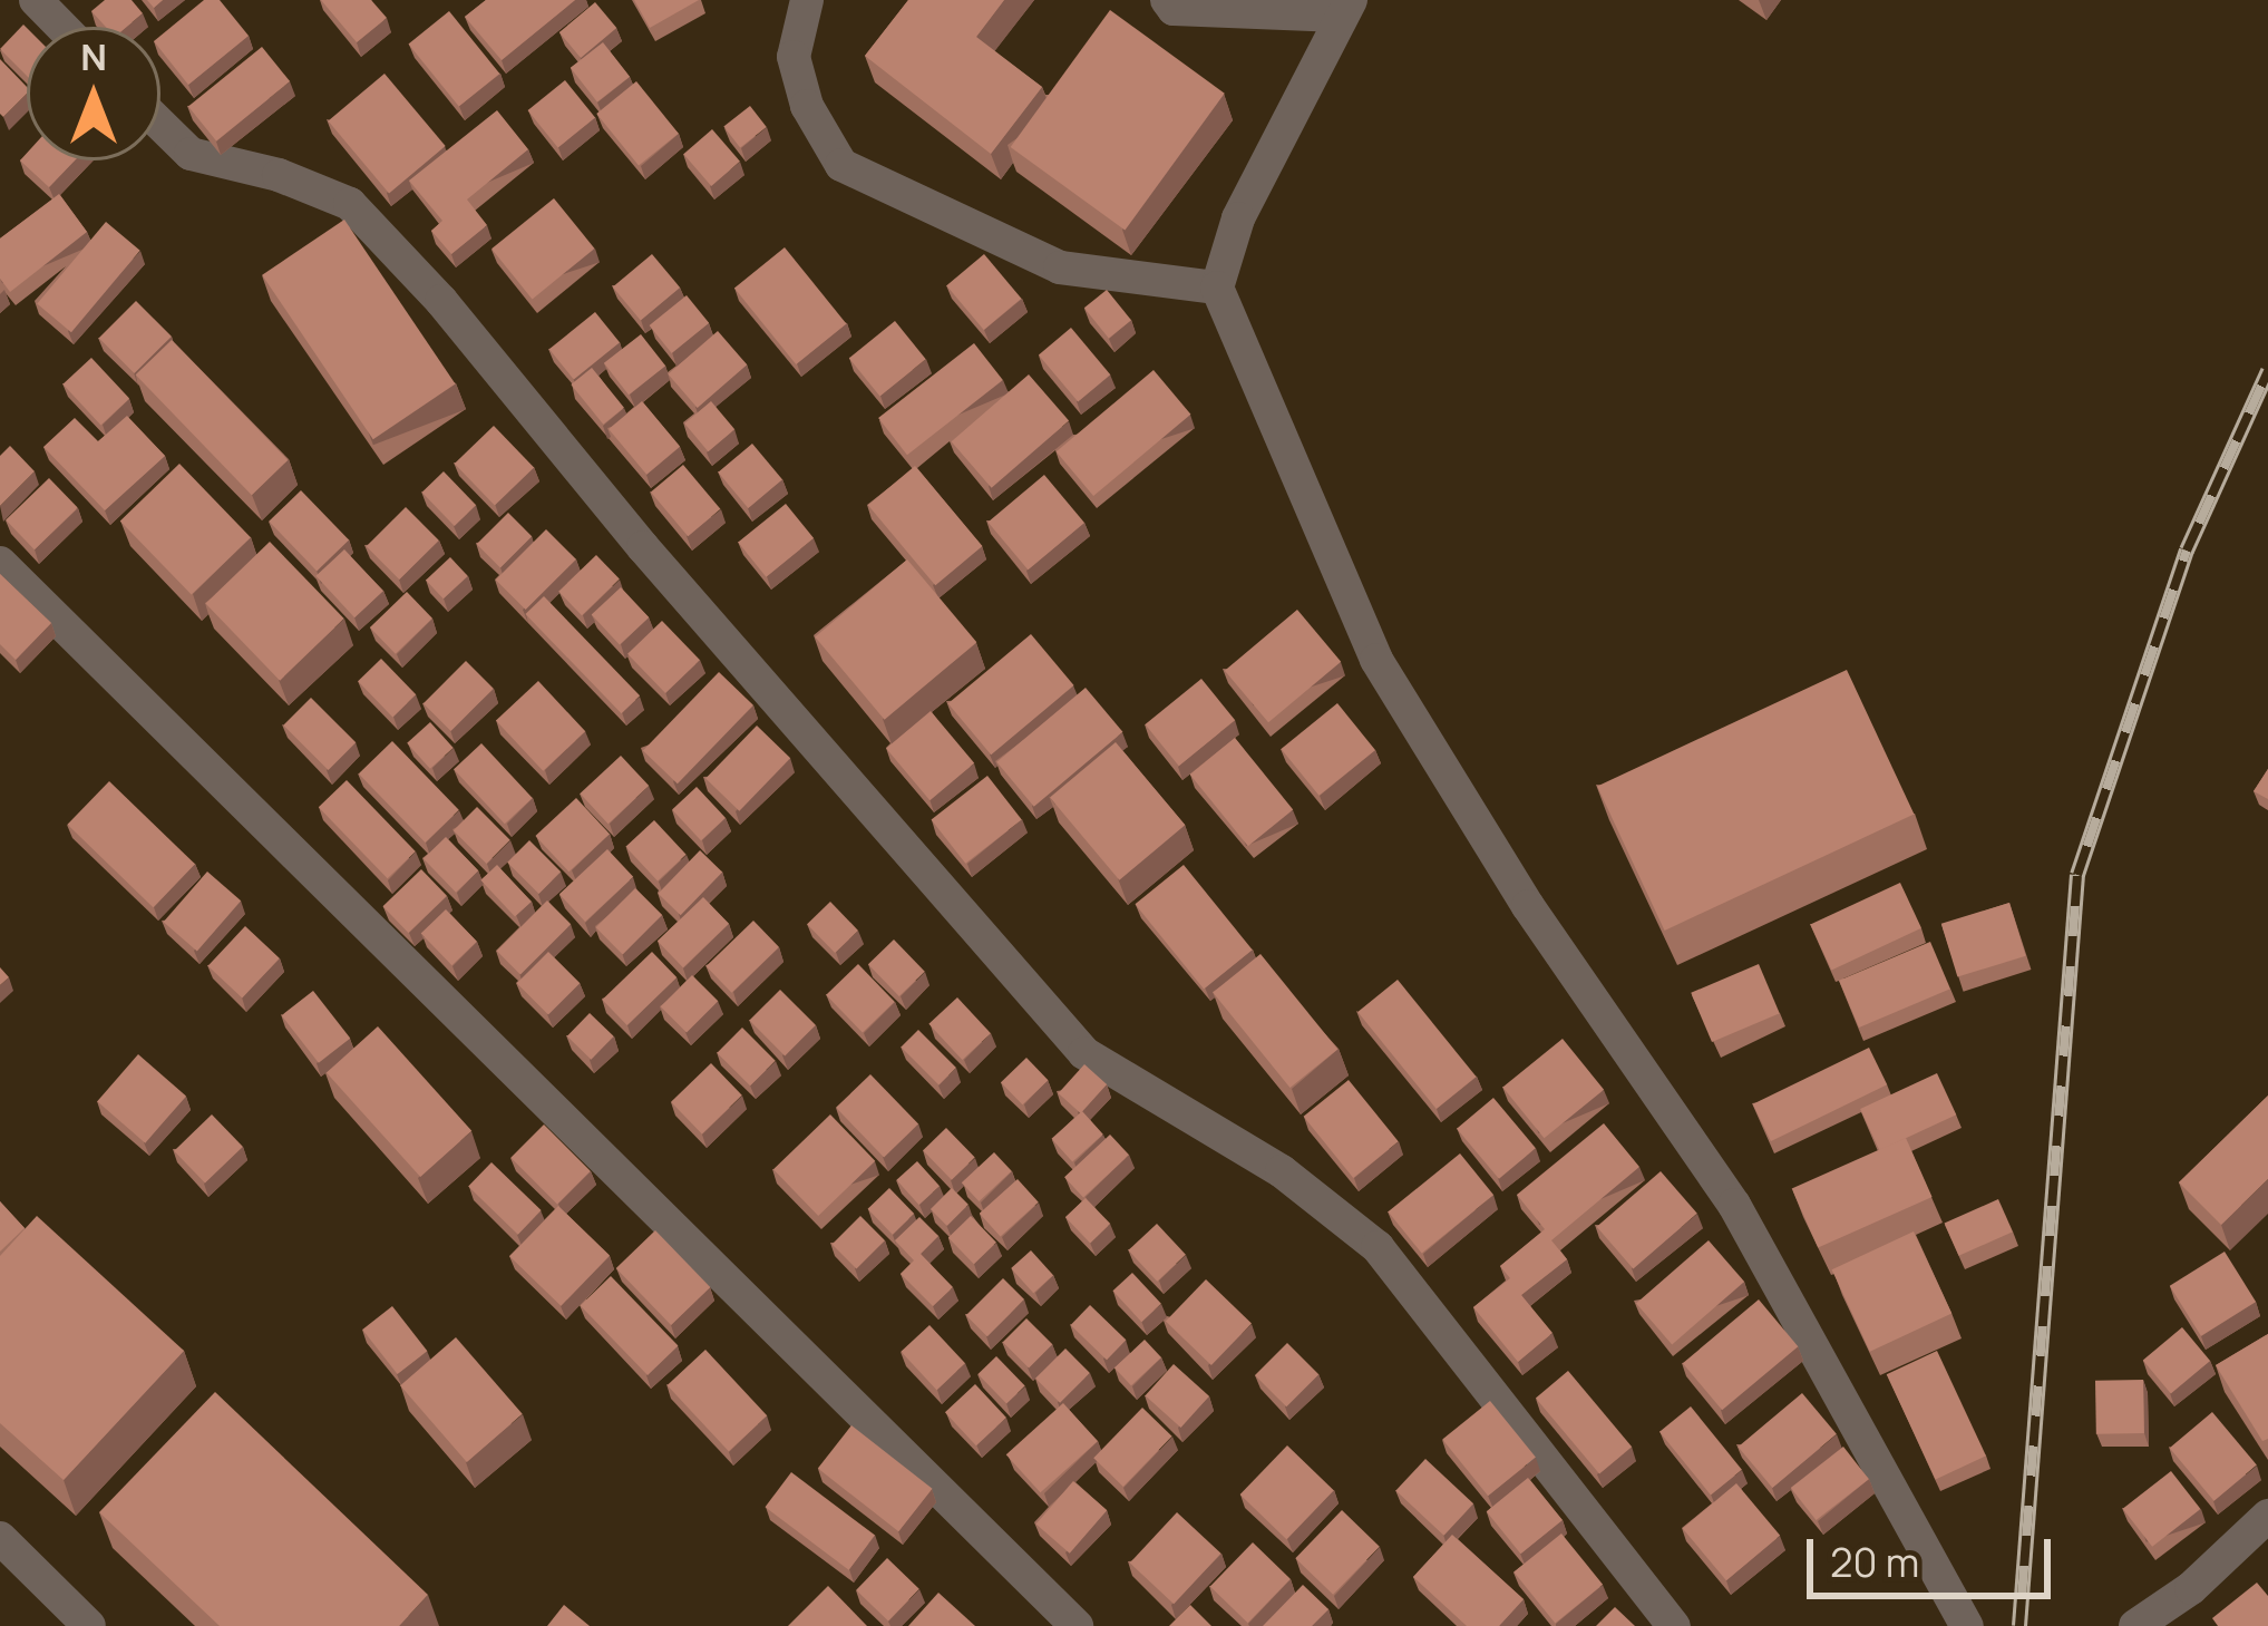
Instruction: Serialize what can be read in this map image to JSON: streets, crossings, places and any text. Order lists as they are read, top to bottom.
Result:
{
  "scale_bar": "20 m",
  "north": "top"
}
